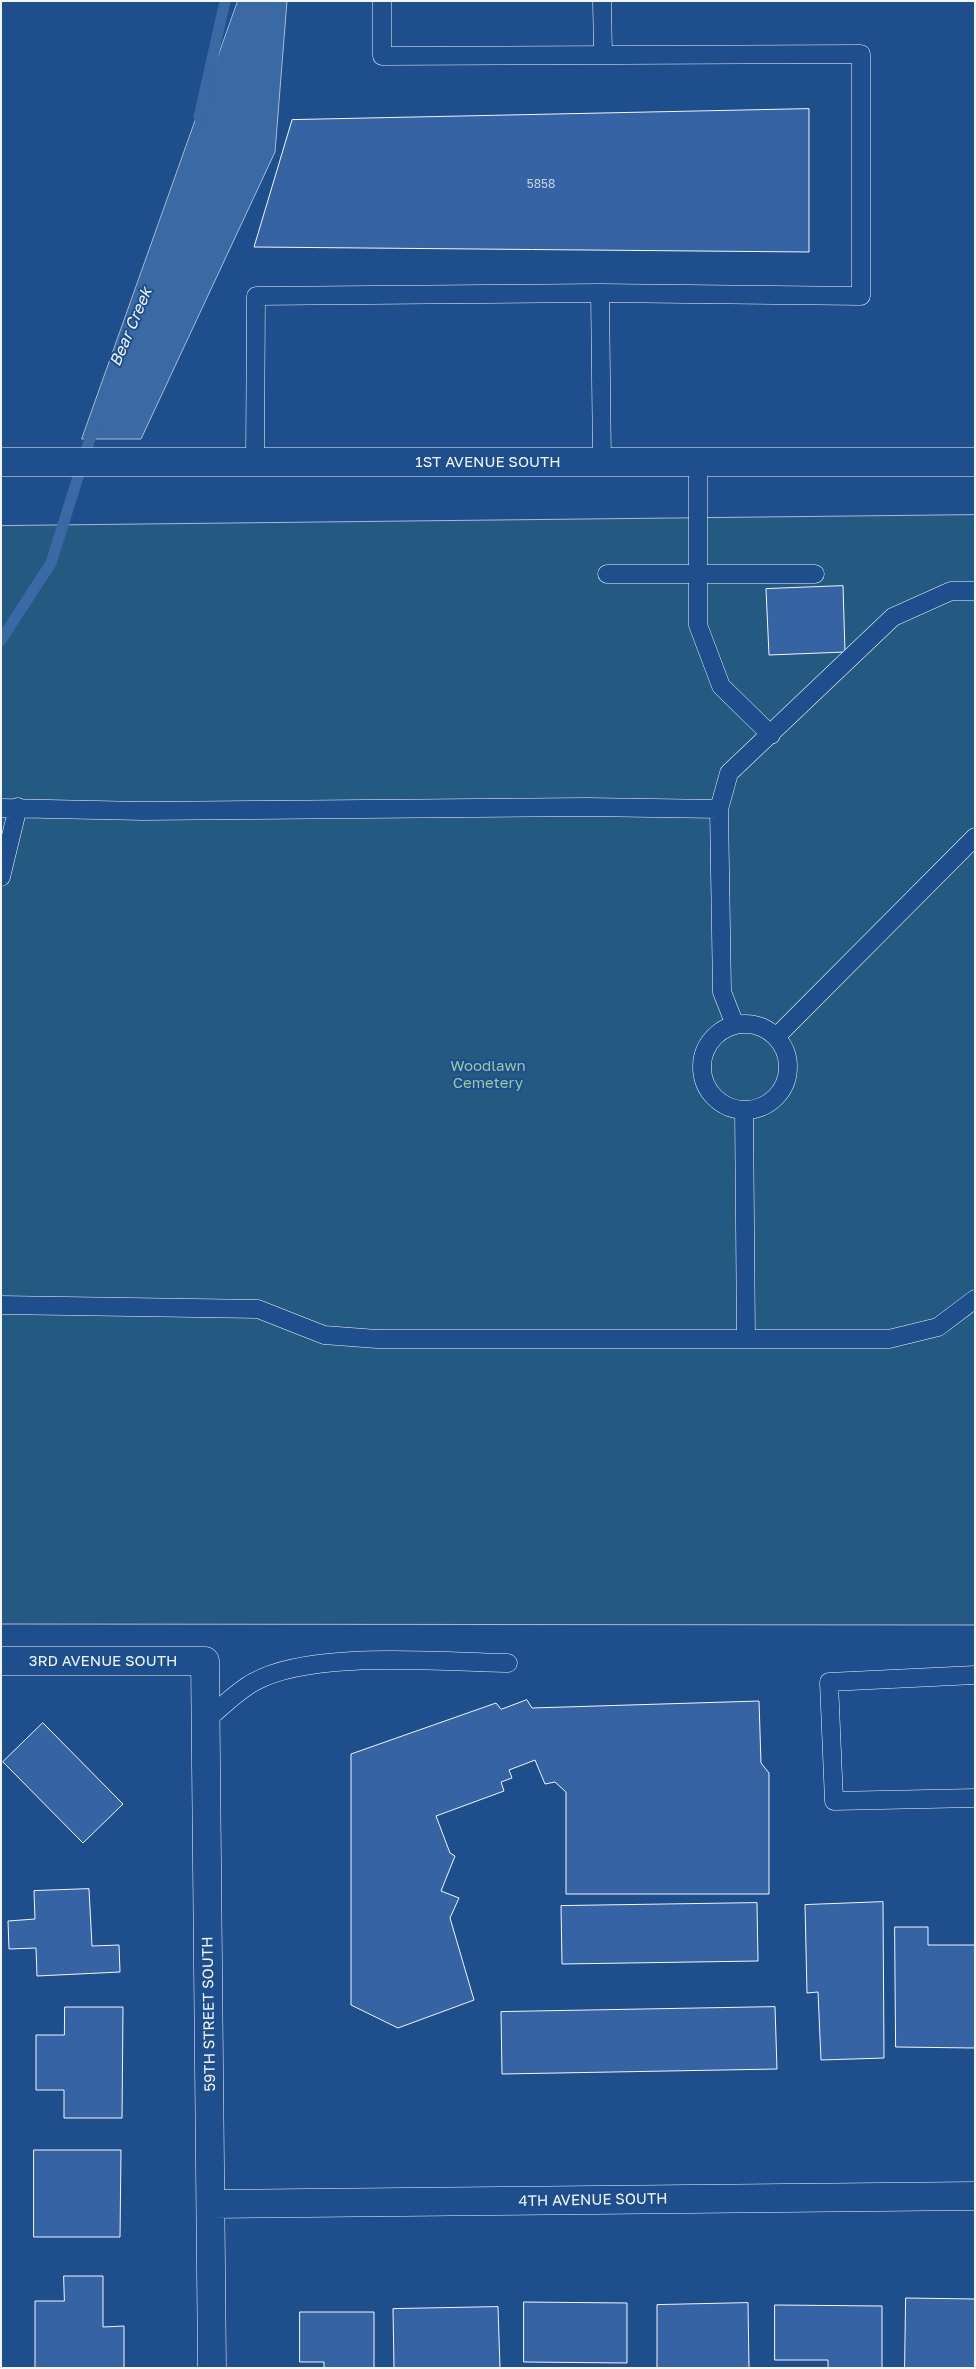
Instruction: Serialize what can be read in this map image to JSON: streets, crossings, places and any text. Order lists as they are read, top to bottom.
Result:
{
  "streets": {
    "street": [
      "1ST AVENUE SOUTH",
      "3RD AVENUE SOUTH",
      "59TH STREET SOUTH",
      "4TH AVENUE SOUTH"
    ]
  },
  "crossings": [
    ["3RD AVENUE SOUTH", "59TH STREET SOUTH"],
    ["59TH STREET SOUTH", "4TH AVENUE SOUTH"]
  ],
  "water": ["Bear Creek"],
  "parks": ["Woodlawn Cemetery"],
  "house_numbers": ["5858"]
}
